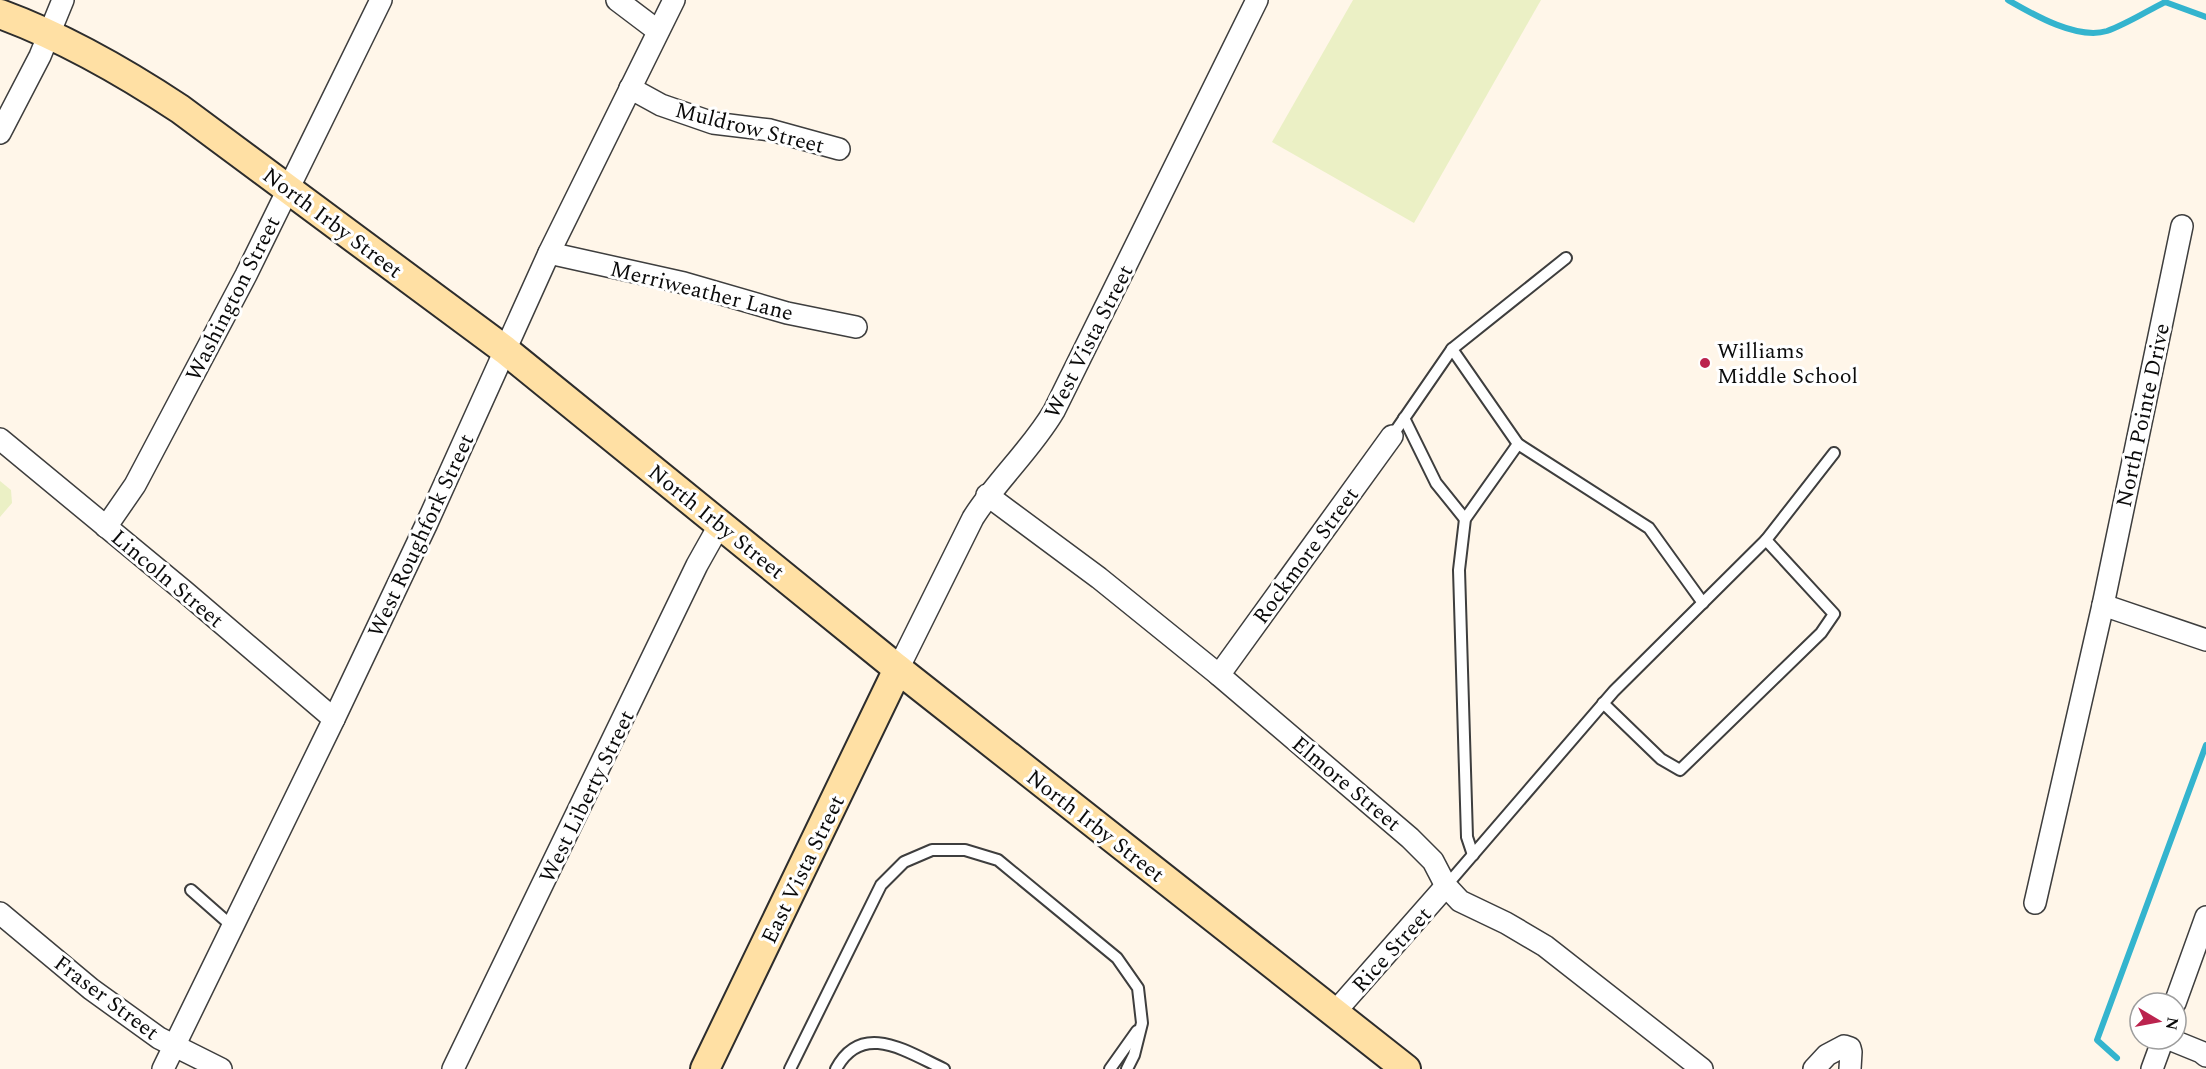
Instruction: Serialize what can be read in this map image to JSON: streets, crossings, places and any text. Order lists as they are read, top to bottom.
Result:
{
  "streets": {
    "main road": ["North Irby Street", "East Vista Street"],
    "street": [
      "Muldrow Street",
      "Merriweather Lane",
      "Washington Street",
      "West Vista Street",
      "North Pointe Drive",
      "West Roughfork Street",
      "Rockmore Street",
      "Lincoln Street",
      "Elmore Street",
      "West Liberty Street",
      "Rice Street",
      "Fraser Street"
    ]
  },
  "crossings": [
    ["Muldrow Street", "West Roughfork Street"],
    ["North Irby Street", "Washington Street"],
    ["North Irby Street", "West Vista Street"],
    ["North Irby Street", "West Roughfork Street"],
    ["North Irby Street", "West Liberty Street"],
    ["North Irby Street", "East Vista Street"],
    ["North Irby Street", "Rice Street"],
    ["Merriweather Lane", "West Roughfork Street"],
    ["Washington Street", "Lincoln Street"],
    ["West Vista Street", "Elmore Street"],
    ["West Vista Street", "East Vista Street"],
    ["West Roughfork Street", "Lincoln Street"],
    ["West Roughfork Street", "Fraser Street"],
    ["Rockmore Street", "Elmore Street"],
    ["Elmore Street", "Rice Street"]
  ],
  "places": ["Williams Middle School"],
  "north": "right"
}
